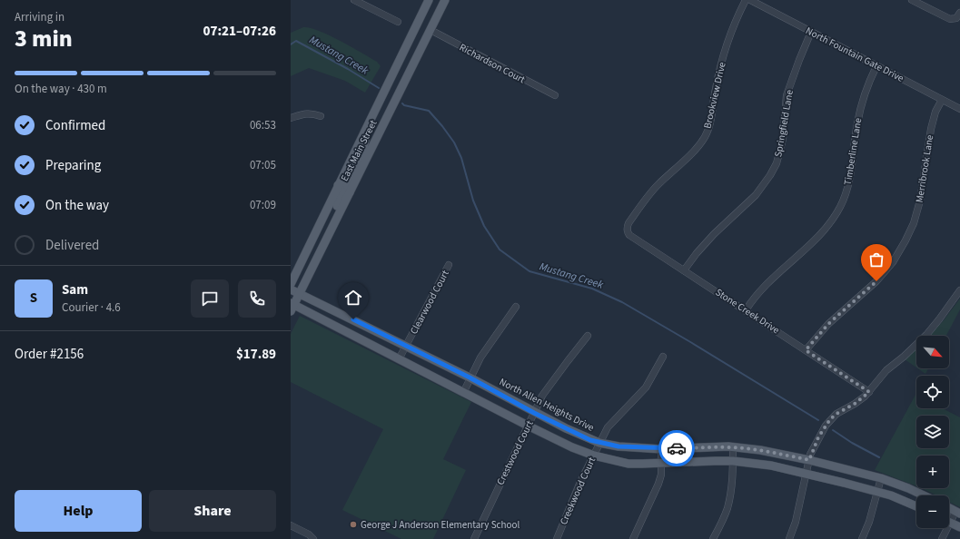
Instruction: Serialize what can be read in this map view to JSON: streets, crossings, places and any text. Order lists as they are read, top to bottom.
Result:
{
  "streets": {
    "main road": ["East Main Street", "North Allen Heights Drive"],
    "street": [
      "North Fountain Gate Drive",
      "Richardson Court",
      "Brookview Drive",
      "Springfield Lane",
      "Timberline Lane",
      "Merribrook Lane",
      "Clearwood Court",
      "Stone Creek Drive",
      "Crestwood Court",
      "Creekwood Court"
    ]
  },
  "crossings": [
    ["North Fountain Gate Drive", "Springfield Lane"],
    ["North Fountain Gate Drive", "Timberline Lane"],
    ["North Fountain Gate Drive", "Merribrook Lane"],
    ["Richardson Court", "East Main Street"],
    ["Brookview Drive", "Stone Creek Drive"],
    ["Springfield Lane", "Stone Creek Drive"],
    ["East Main Street", "North Allen Heights Drive"],
    ["Timberline Lane", "Stone Creek Drive"],
    ["Merribrook Lane", "Stone Creek Drive"],
    ["Clearwood Court", "North Allen Heights Drive"],
    ["North Allen Heights Drive", "Crestwood Court"],
    ["North Allen Heights Drive", "Creekwood Court"]
  ],
  "water": ["Mustang Creek"],
  "places": ["George J Anderson Elementary School"],
  "north": "bottom right",
  "page": {
    "heading": ["3 min", "Arriving in", "07:21–07:26"],
    "panel": [
      "Sam",
      "Courier · 4.6",
      "Order #2156",
      "$17.89"
    ],
    "bar": "On the way · 430 m",
    "list": [
      ["Confirmed", "06:53"],
      ["Preparing", "07:05"],
      ["On the way", "07:09"],
      "Delivered"
    ],
    "round": "S",
    "map_buttons": ["+", "−"],
    "buttons": ["Help", "Share"]
  }
}
